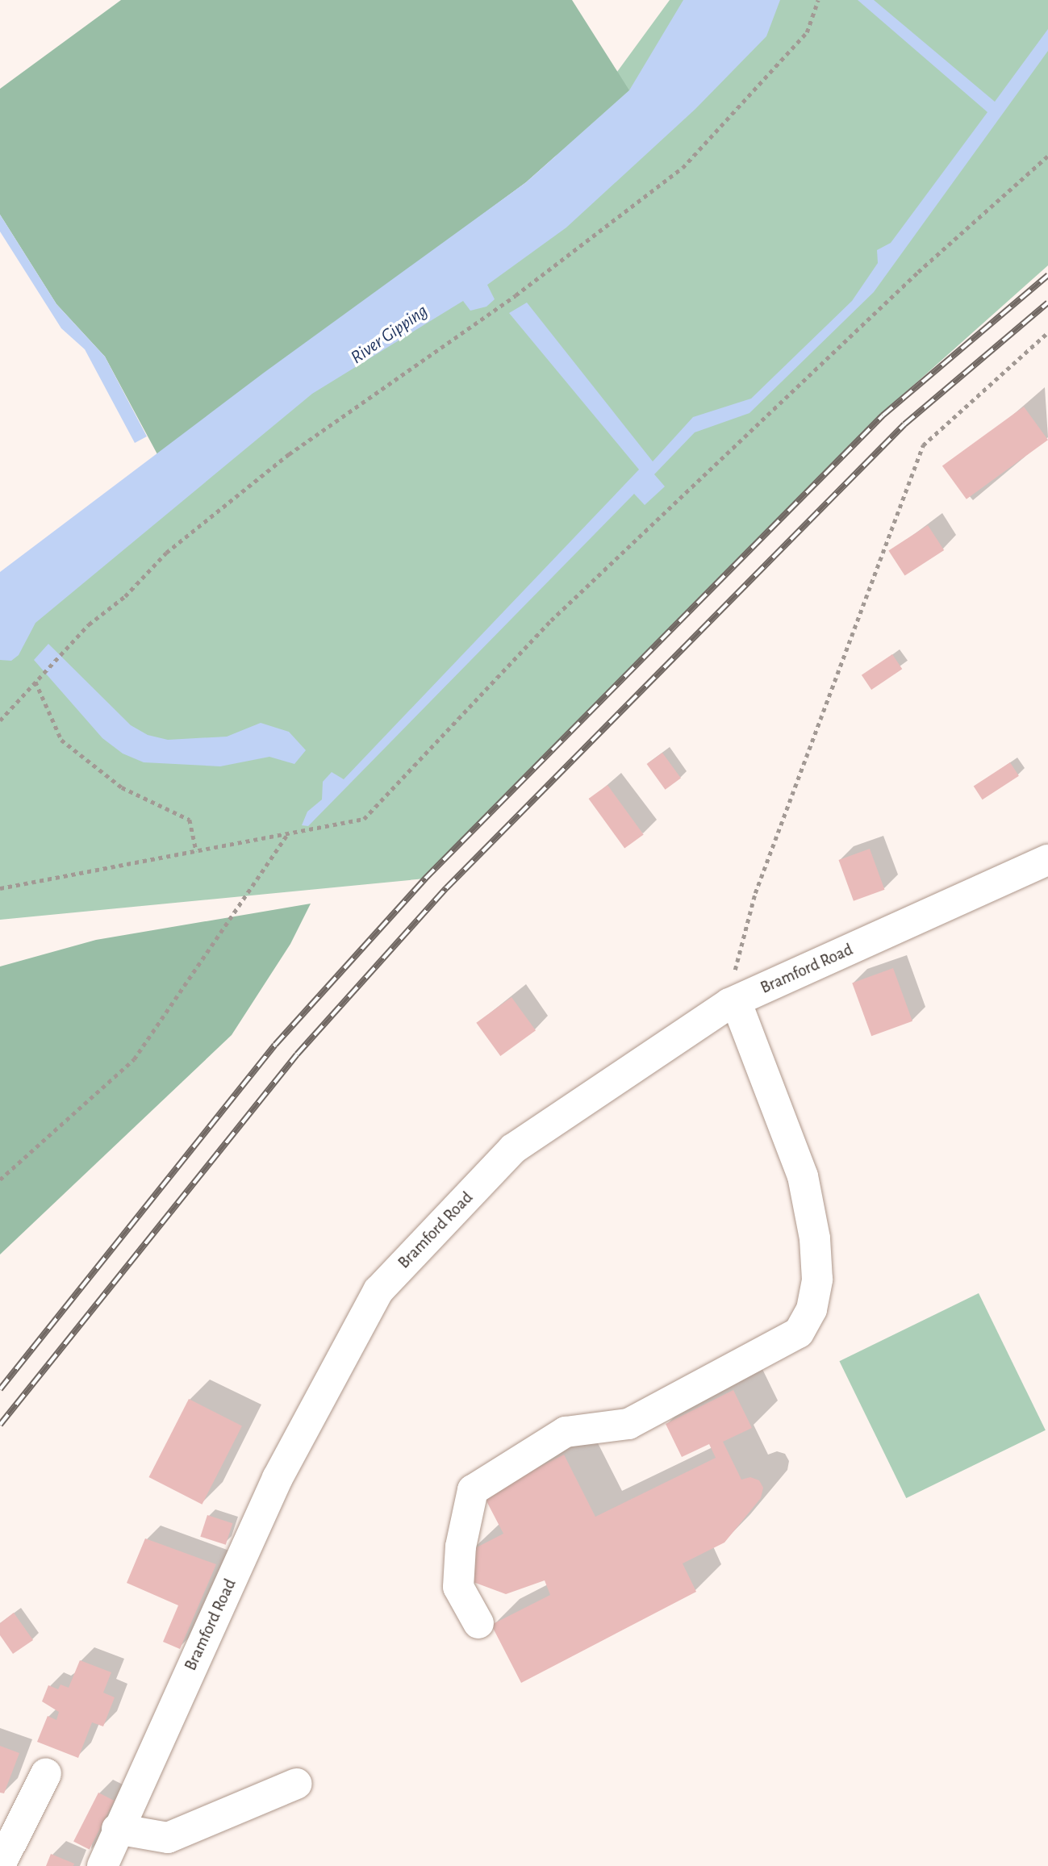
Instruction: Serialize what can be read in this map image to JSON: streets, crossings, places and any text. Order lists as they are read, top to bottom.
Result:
{
  "streets": {
    "main road": ["Bramford Road"]
  },
  "water": ["River Gipping"]
}
